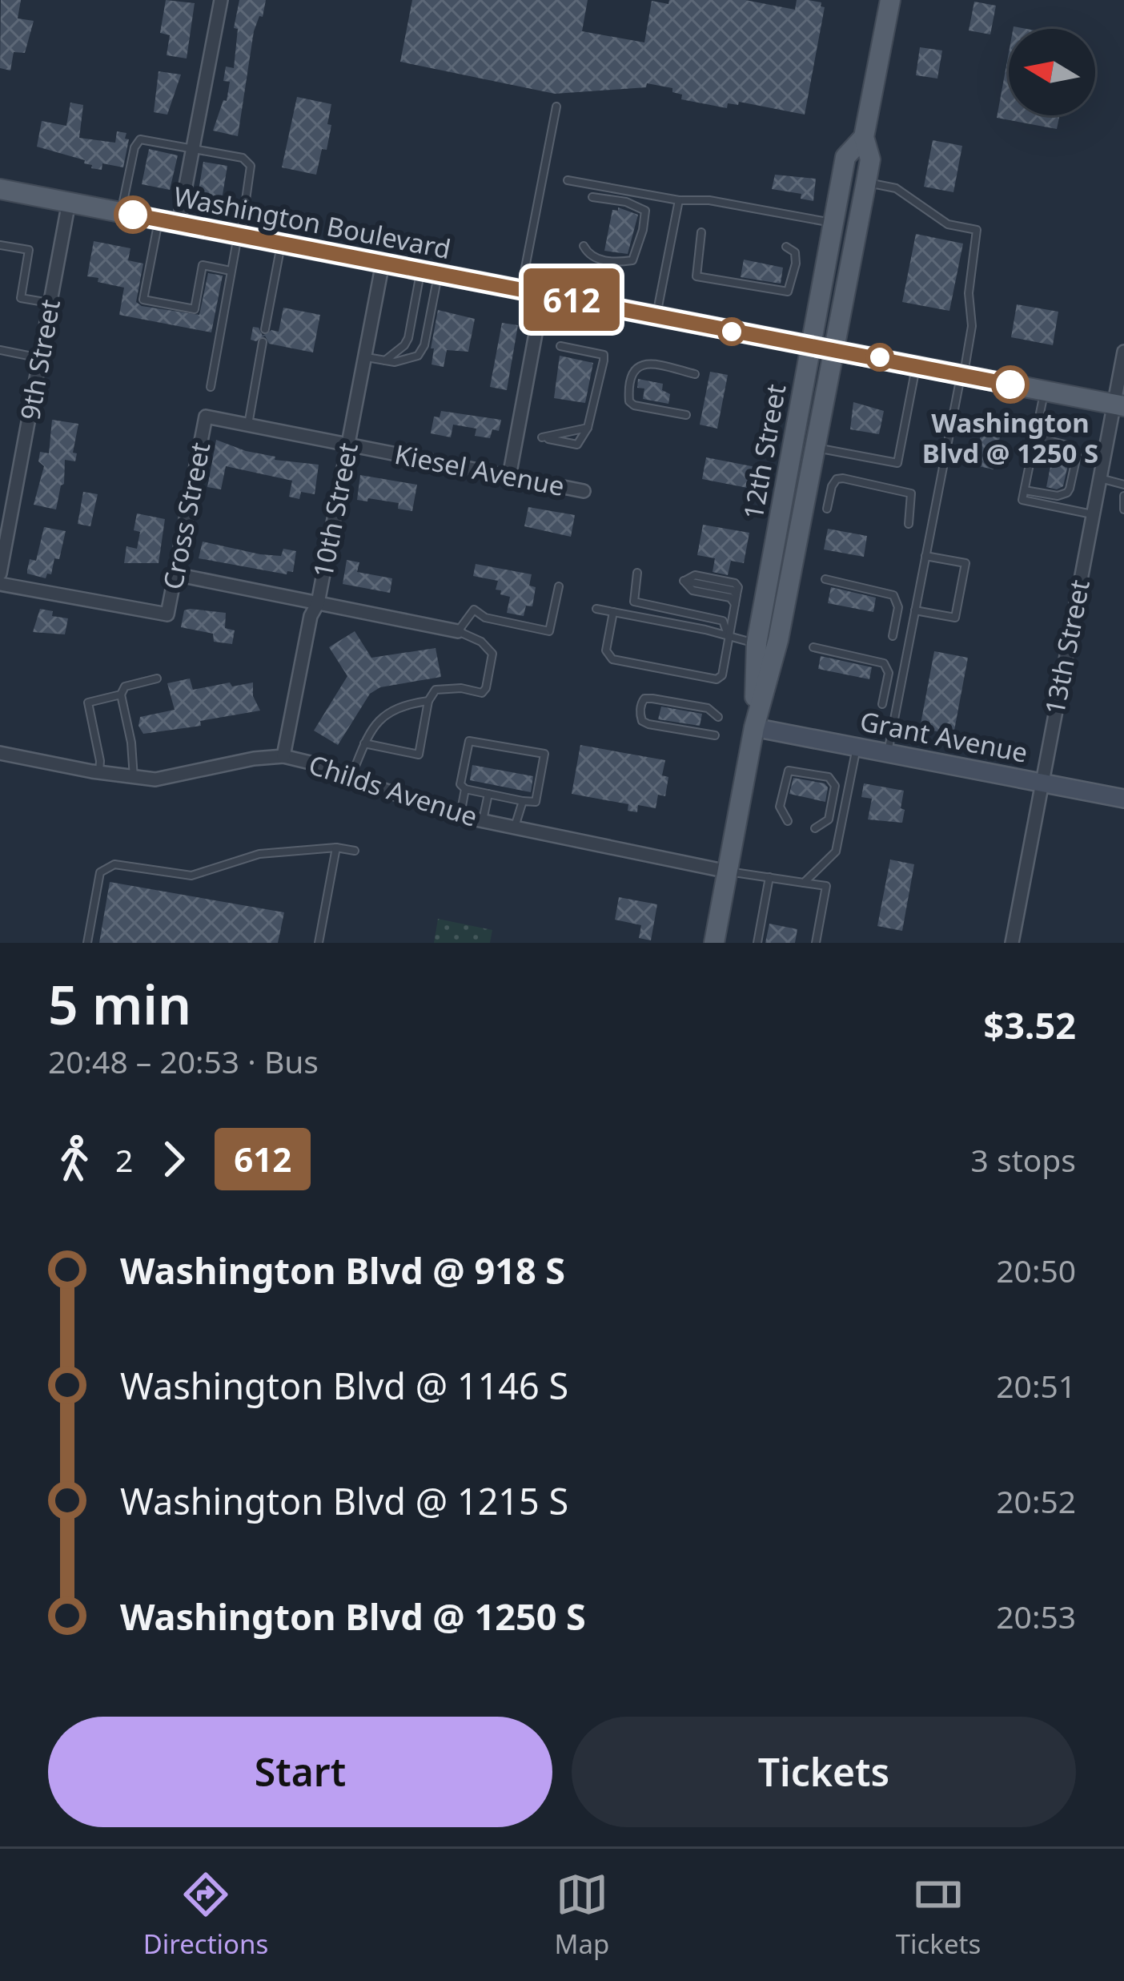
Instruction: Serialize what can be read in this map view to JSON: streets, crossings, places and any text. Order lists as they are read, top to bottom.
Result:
{
  "streets": {
    "main road": ["Washington Boulevard", "12th Street"],
    "street": [
      "9th Street",
      "Kiesel Avenue",
      "10th Street",
      "Cross Street",
      "13th Street",
      "Grant Avenue",
      "Childs Avenue"
    ]
  },
  "crossings": [
    ["Washington Boulevard", "9th Street"],
    ["Washington Boulevard", "12th Street"],
    ["Washington Boulevard", "10th Street"],
    ["Washington Boulevard", "13th Street"],
    ["12th Street", "Grant Avenue"],
    ["12th Street", "Childs Avenue"],
    ["Kiesel Avenue", "10th Street"],
    ["Kiesel Avenue", "Cross Street"],
    ["10th Street", "Childs Avenue"],
    ["13th Street", "Grant Avenue"]
  ],
  "places": ["Washington Blvd @ 1250 S"],
  "lines": ["bus line 612"],
  "north": "left",
  "page": {
    "on_map": "612",
    "heading": ["5 min", "20:48 – 20:53 · Bus", "$3.52"],
    "legs": ["2", "612", "3 stops"],
    "list": [
      {
        "name": "Washington Blvd @ 918 S",
        "value": "20:50"
      },
      {
        "name": "Washington Blvd @ 1146 S",
        "value": "20:51"
      },
      {
        "name": "Washington Blvd @ 1215 S",
        "value": "20:52"
      },
      {
        "name": "Washington Blvd @ 1250 S",
        "value": "20:53"
      }
    ],
    "buttons": ["Start", "Tickets"],
    "tabs": ["Directions", "Map", "Tickets"]
  }
}
